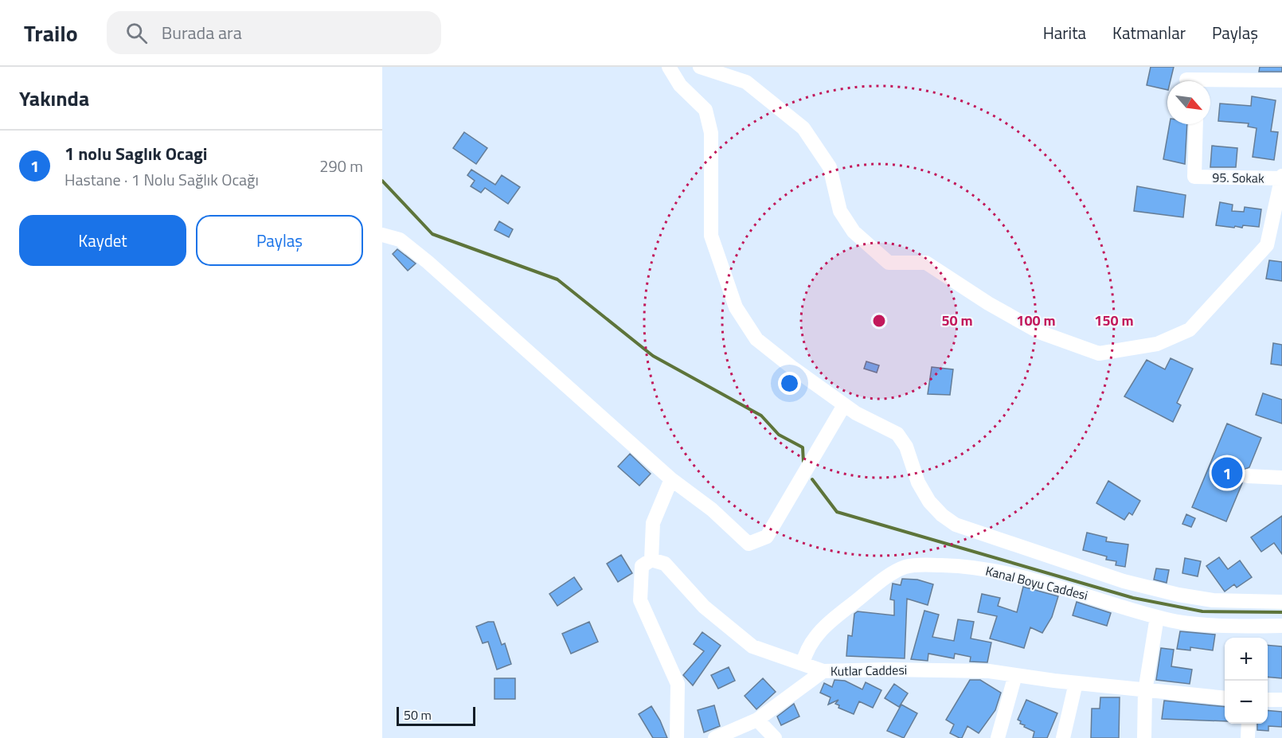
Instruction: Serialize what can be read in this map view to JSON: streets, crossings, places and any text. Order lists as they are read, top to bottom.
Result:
{
  "streets": {
    "street": ["95. Sokak", "Kanal Boyu Caddesi", "Kutlar Caddesi"]
  },
  "crossings": [
    ["Kanal Boyu Caddesi", "Kutlar Caddesi"]
  ],
  "scale_bar": "50 m",
  "north": "bottom right",
  "page": {
    "header": "Trailo",
    "search": "Burada ara",
    "nav": ["Harita", "Katmanlar", "Paylaş"],
    "heading": "Yakında",
    "list": [
      {
        "mark": "1",
        "name": "1 nolu Saglık Ocagi",
        "note": "Hastane · 1 Nolu Sağlık Ocağı",
        "value": "290 m"
      }
    ],
    "buttons": ["Kaydet", "Paylaş"],
    "pins": "1",
    "map_buttons": ["+", "−"],
    "scale": "50 m"
  },
  "rings": ["50 m", "100 m", "150 m"]
}
